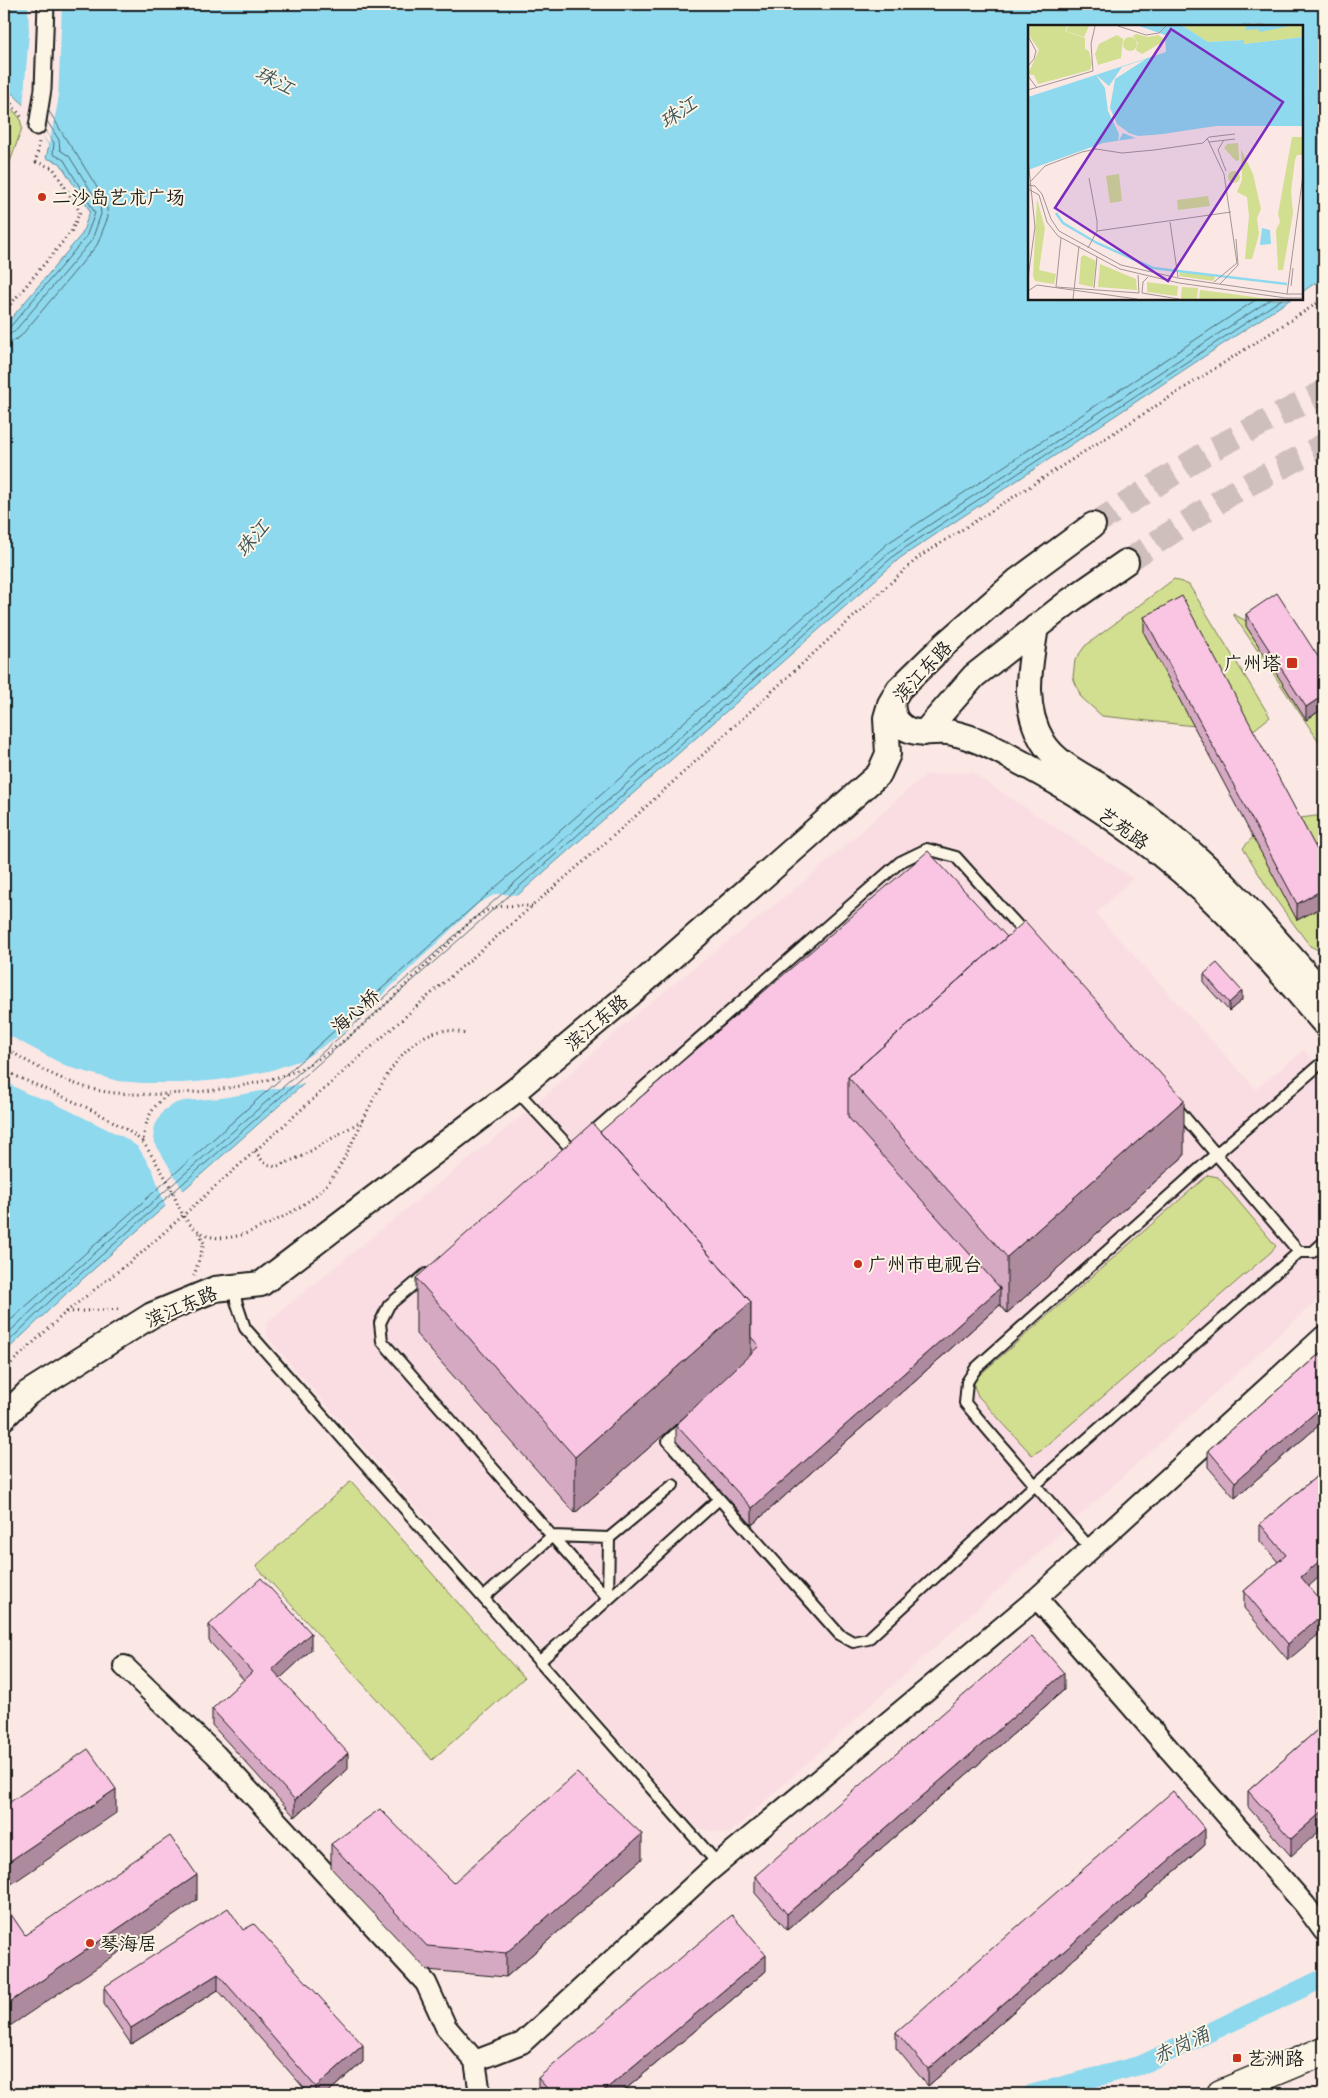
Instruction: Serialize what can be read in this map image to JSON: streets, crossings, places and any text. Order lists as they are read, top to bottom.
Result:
{
  "streets": {
    "street": ["滨江东路", "艺苑路"],
    "path": ["海心桥"]
  },
  "crossings": [
    ["滨江东路", "艺苑路"]
  ],
  "water": ["珠江", "赤岗涌"],
  "places": {
    "other": ["二沙岛艺术广场", "广州市电视台", "琴海居"],
    "transit": ["广州塔", "艺洲路"]
  }
}
